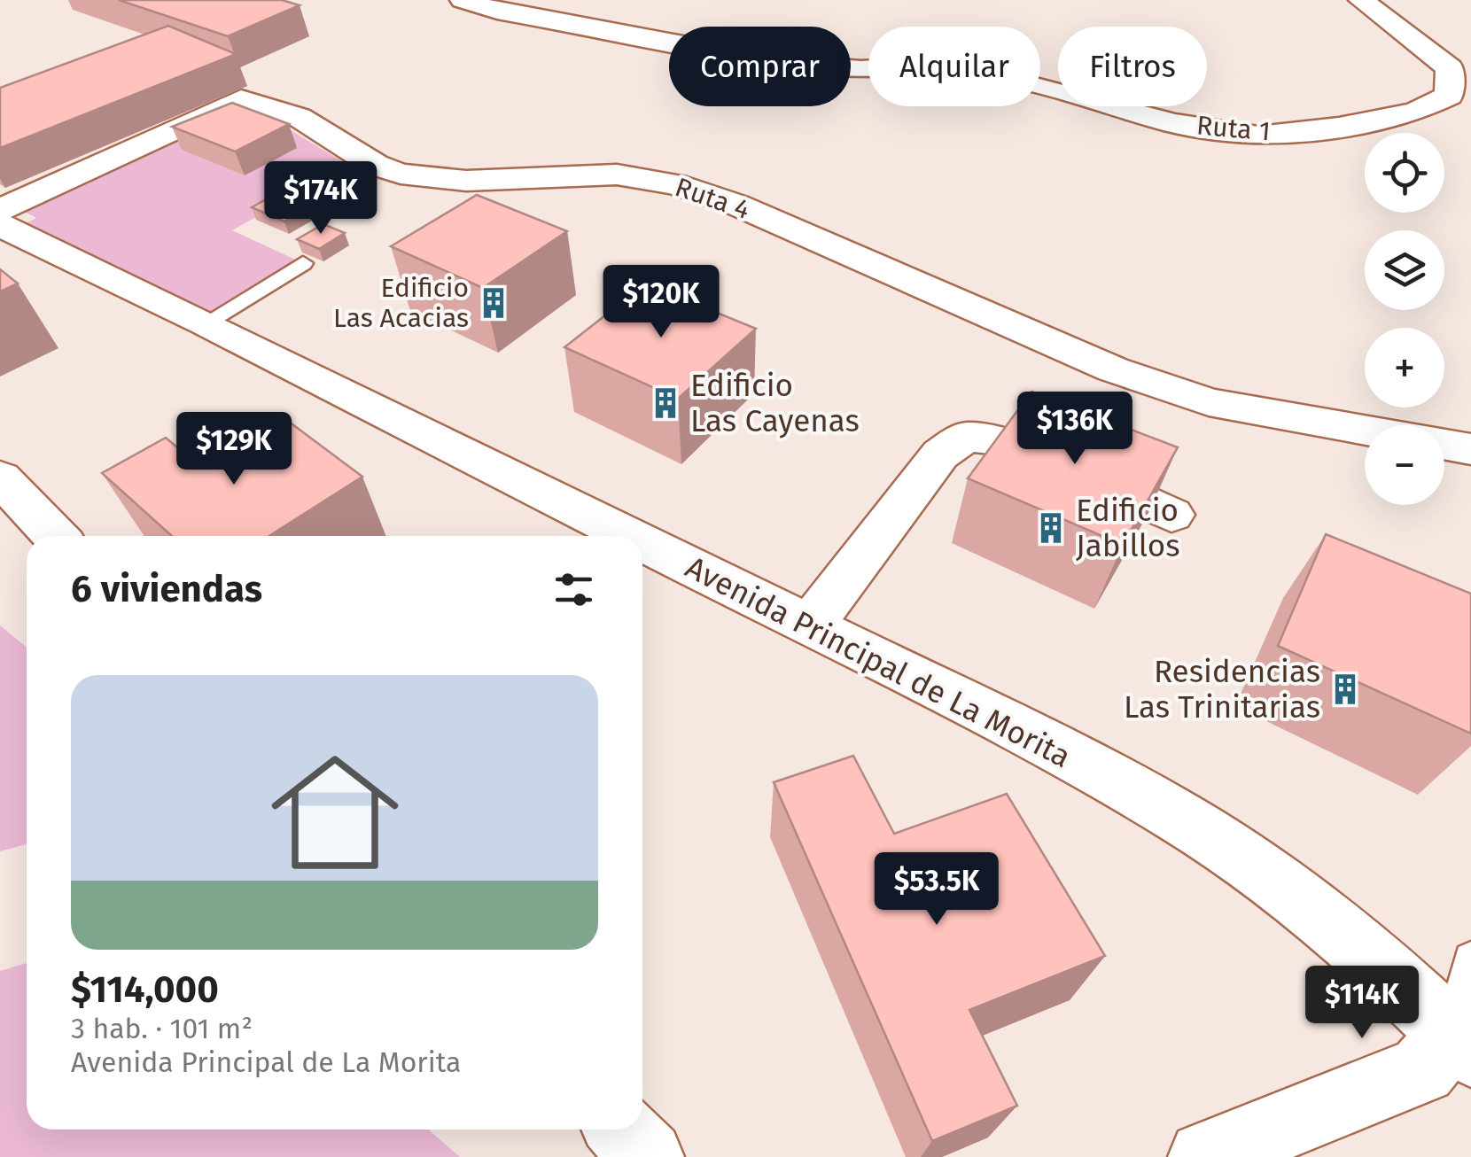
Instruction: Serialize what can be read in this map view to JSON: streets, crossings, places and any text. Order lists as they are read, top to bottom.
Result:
{
  "streets": {
    "street": ["Ruta 1", "Ruta 4", "Avenida Principal de La Morita"]
  },
  "places": {
    "building": [
      "Edificio Las Acacias",
      "Edificio Las Cayenas",
      "Edificio Jabillos",
      "Residencias Las Trinitarias"
    ]
  },
  "page": {
    "chip": ["Comprar", "Alquilar", "Filtros"],
    "map_buttons": ["+", "−"],
    "price": [
      "$174K",
      "$120K",
      "$136K",
      "$129K",
      "$53.5K",
      "$114K"
    ],
    "heading": "6 viviendas",
    "list": [
      {
        "name": "$114,000",
        "note": "3 hab. · 101 m² · Avenida Principal de La Morita"
      }
    ]
  }
}
